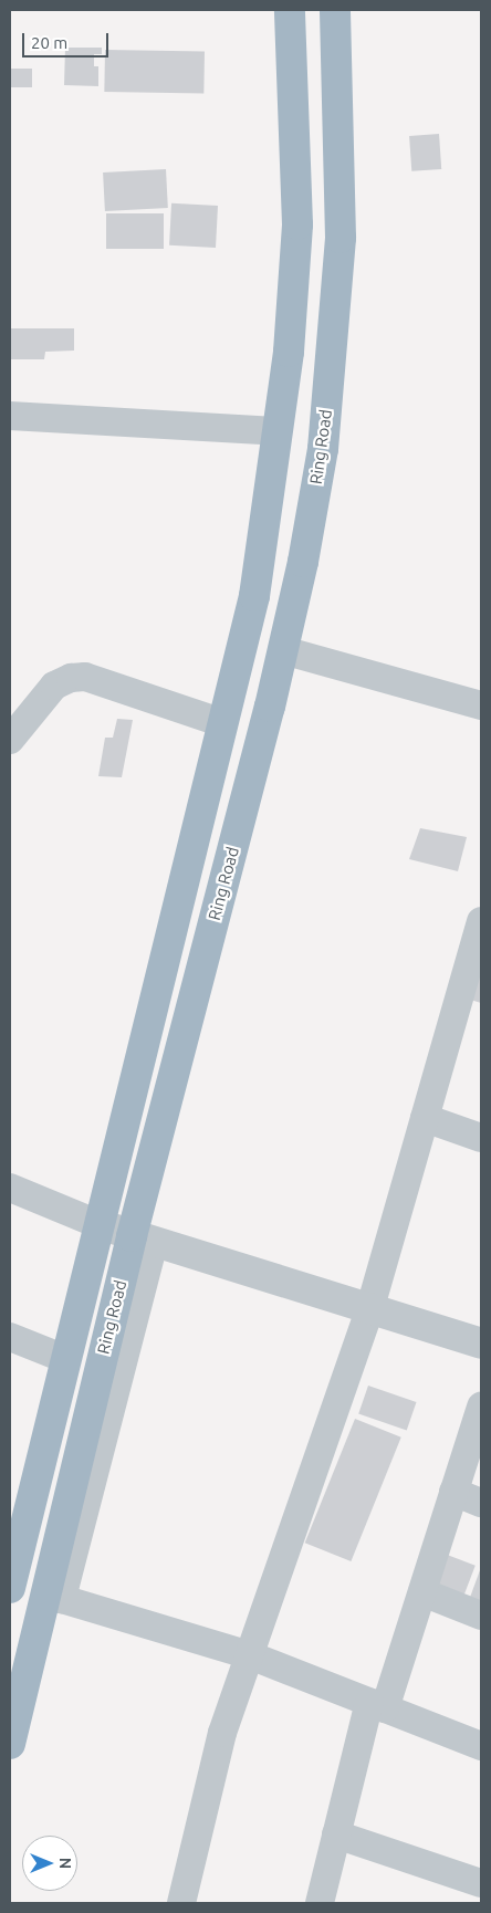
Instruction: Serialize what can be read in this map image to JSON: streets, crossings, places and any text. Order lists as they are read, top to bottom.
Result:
{
  "streets": {
    "highway": ["Ring Road"]
  },
  "scale_bar": "20 m",
  "north": "right"
}
